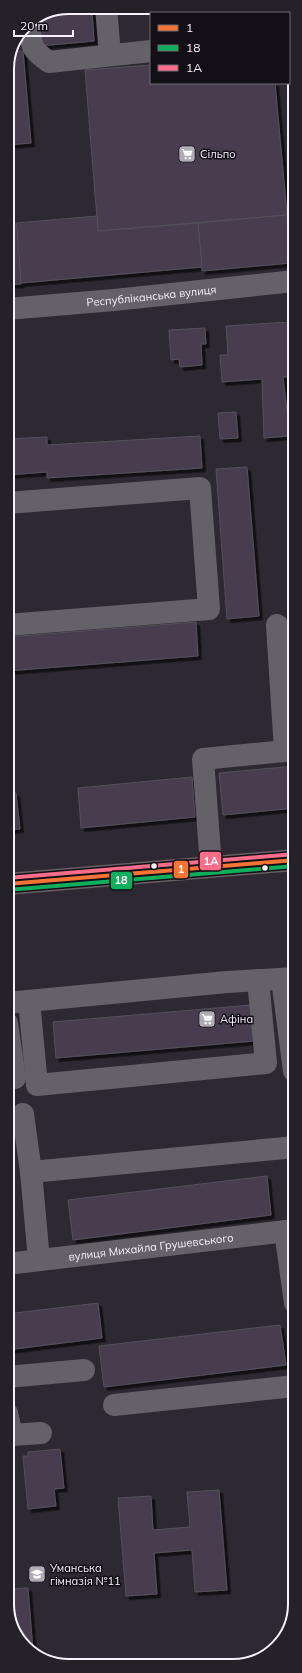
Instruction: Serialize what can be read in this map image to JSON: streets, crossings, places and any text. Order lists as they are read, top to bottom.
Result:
{
  "streets": {
    "street": ["Республіканська вулиця", "вулиця Михайла Грушевського"]
  },
  "places": {
    "supermarket": ["Сільпо", "Афіна"],
    "school or university": ["Уманська гімназія №11"]
  },
  "lines": ["transit line 1А", "transit line 1", "transit line 18"],
  "legend": ["1", "18", "1А"],
  "scale_bar": "20 m"
}
